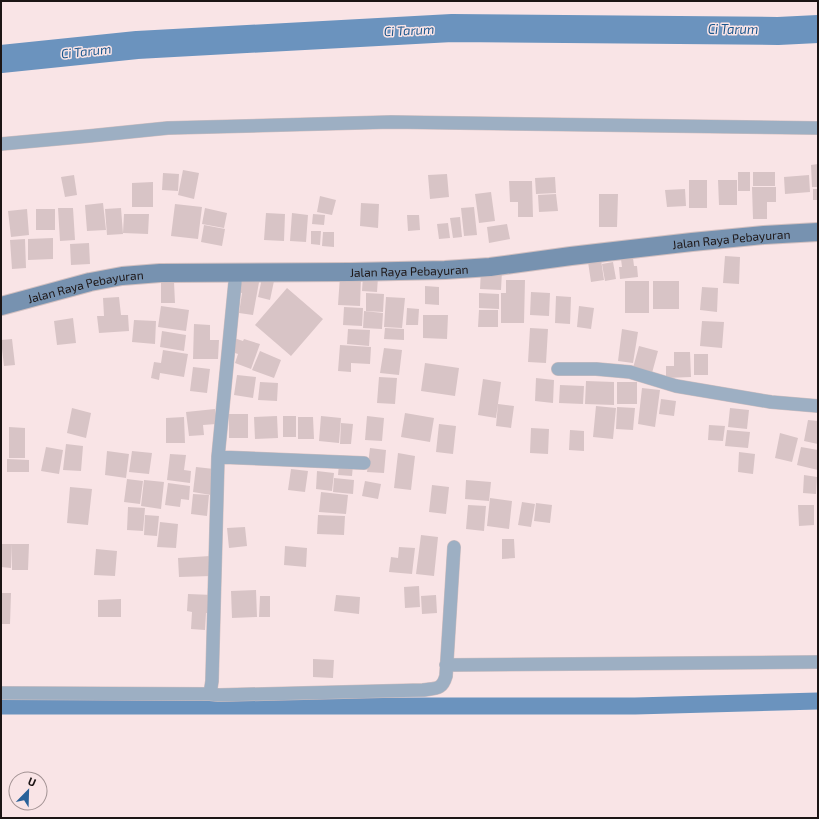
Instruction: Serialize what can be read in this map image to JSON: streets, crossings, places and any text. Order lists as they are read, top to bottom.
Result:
{
  "streets": {
    "main road": ["Jalan Raya Pebayuran"]
  },
  "water": ["Ci Tarum"],
  "north": "top right"
}
